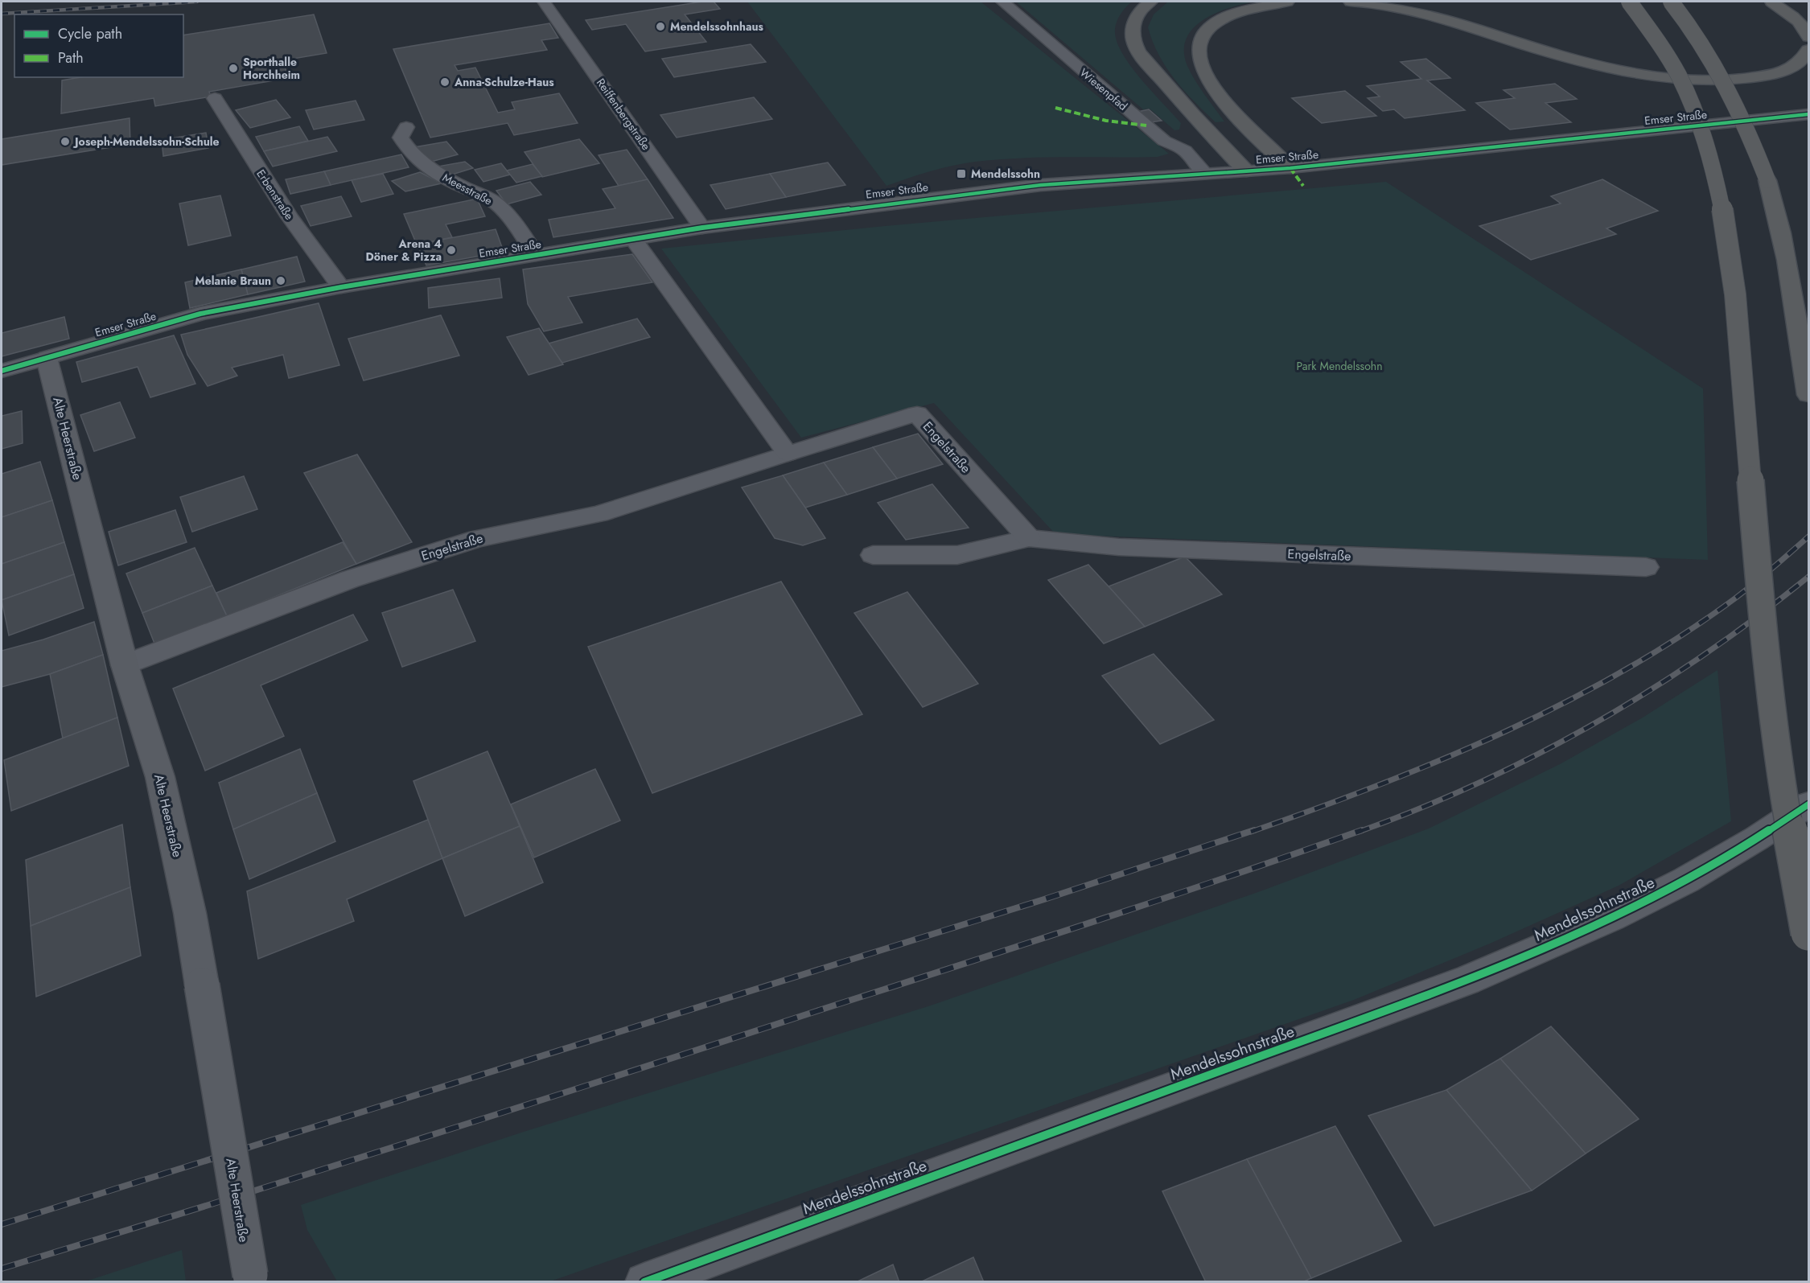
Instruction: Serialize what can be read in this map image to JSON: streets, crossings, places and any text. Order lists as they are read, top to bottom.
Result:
{
  "streets": {
    "street": [
      "Wiesenpfad",
      "Reiffenbergstraße",
      "Emser Straße",
      "Meesstraße",
      "Erbenstraße",
      "Alte Heerstraße",
      "Engelstraße",
      "Mendelssohnstraße"
    ]
  },
  "crossings": [
    ["Wiesenpfad", "Emser Straße"],
    ["Reiffenbergstraße", "Emser Straße"],
    ["Emser Straße", "Meesstraße"],
    ["Emser Straße", "Erbenstraße"],
    ["Emser Straße", "Alte Heerstraße"],
    ["Alte Heerstraße", "Engelstraße"]
  ],
  "parks": ["Park Mendelssohn"],
  "places": {
    "other": [
      "Mendelssohnhaus",
      "Sporthalle Horchheim",
      "Anna-Schulze-Haus",
      "Joseph-Mendelssohn-Schule",
      "Arena 4 Döner & Pizza",
      "Melanie Braun"
    ],
    "transit": ["Mendelssohn"]
  },
  "legend": ["Cycle path", "Path"]
}
